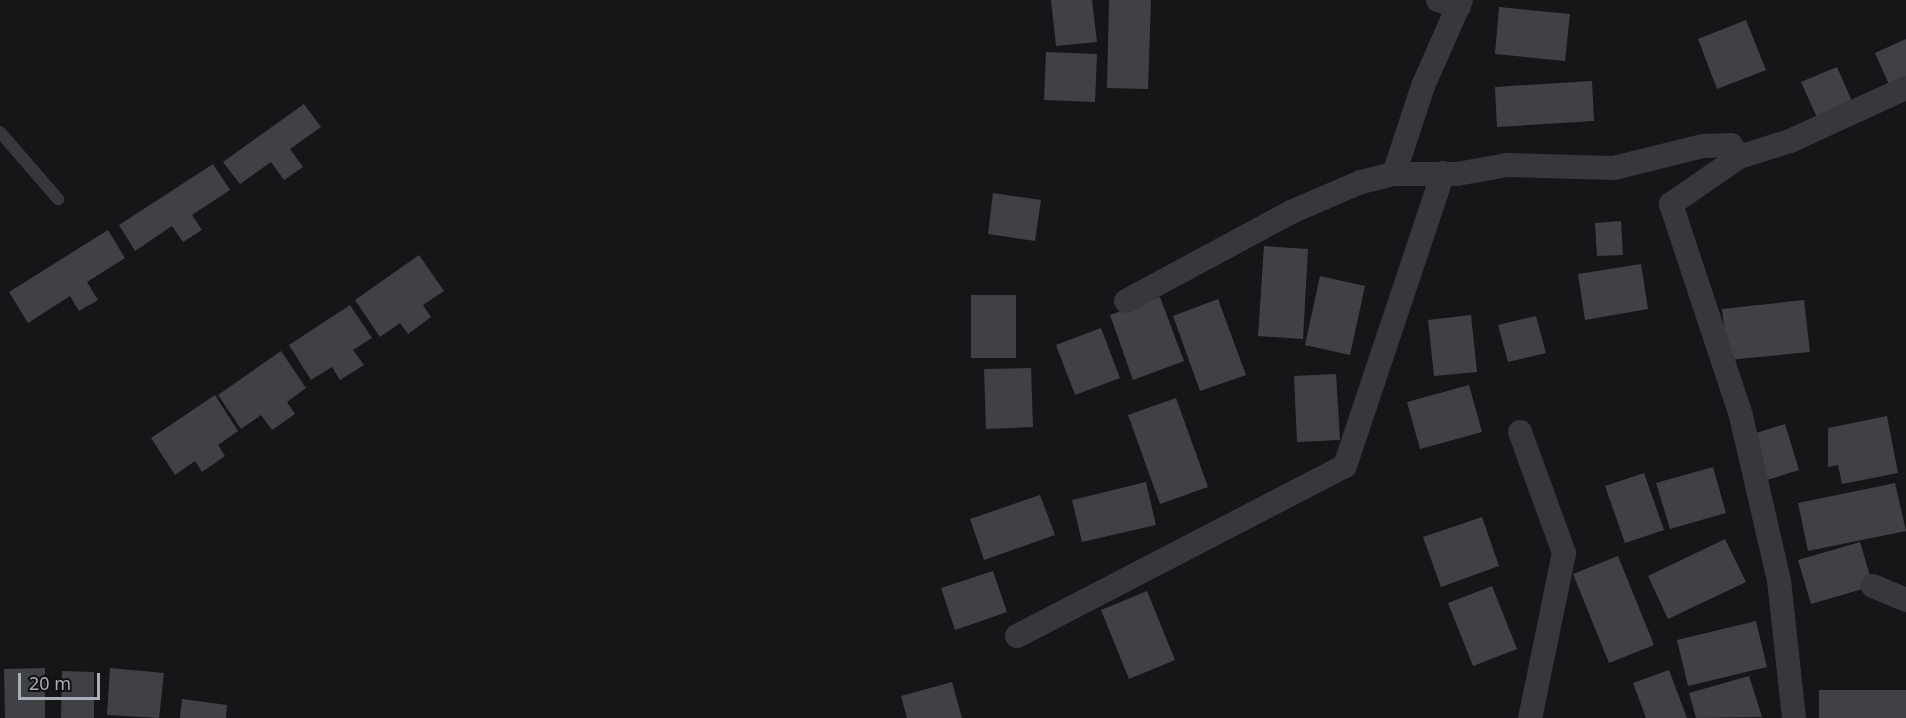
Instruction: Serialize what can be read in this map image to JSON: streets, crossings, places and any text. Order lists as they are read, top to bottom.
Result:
{
  "scale_bar": "20 m"
}
